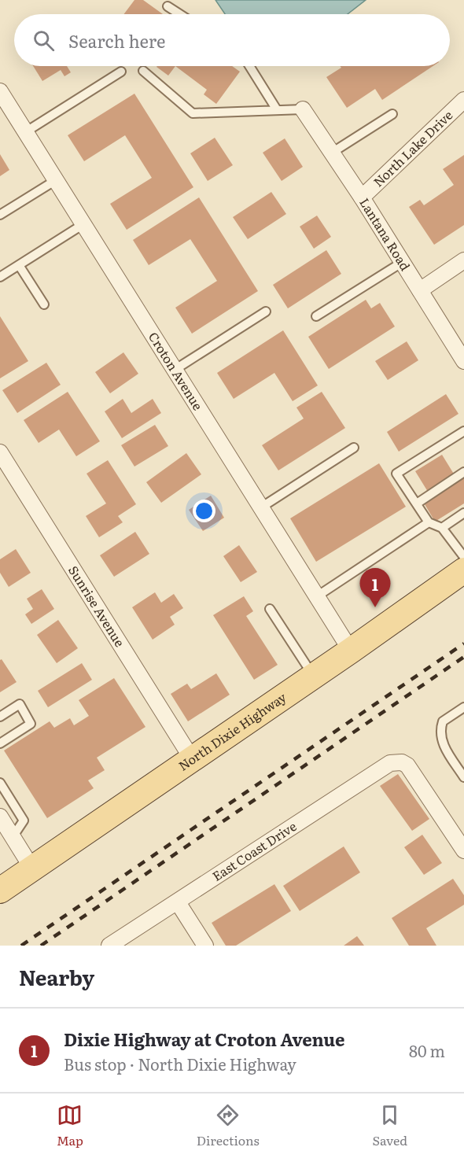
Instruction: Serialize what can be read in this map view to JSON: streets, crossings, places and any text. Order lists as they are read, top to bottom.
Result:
{
  "streets": {
    "main road": ["North Dixie Highway"],
    "street": [
      "North Lake Drive",
      "Lantana Road",
      "Croton Avenue",
      "Sunrise Avenue",
      "East Coast Drive"
    ]
  },
  "crossings": [
    ["North Lake Drive", "Lantana Road"],
    ["Croton Avenue", "North Dixie Highway"],
    ["Sunrise Avenue", "North Dixie Highway"]
  ],
  "page": {
    "search": "Search here",
    "pins": "1",
    "heading": "Nearby",
    "list": [
      {
        "mark": "1",
        "name": "Dixie Highway at Croton Avenue",
        "note": "Bus stop · North Dixie Highway",
        "value": "80 m"
      }
    ],
    "nav": ["Map", "Directions", "Saved"]
  }
}
